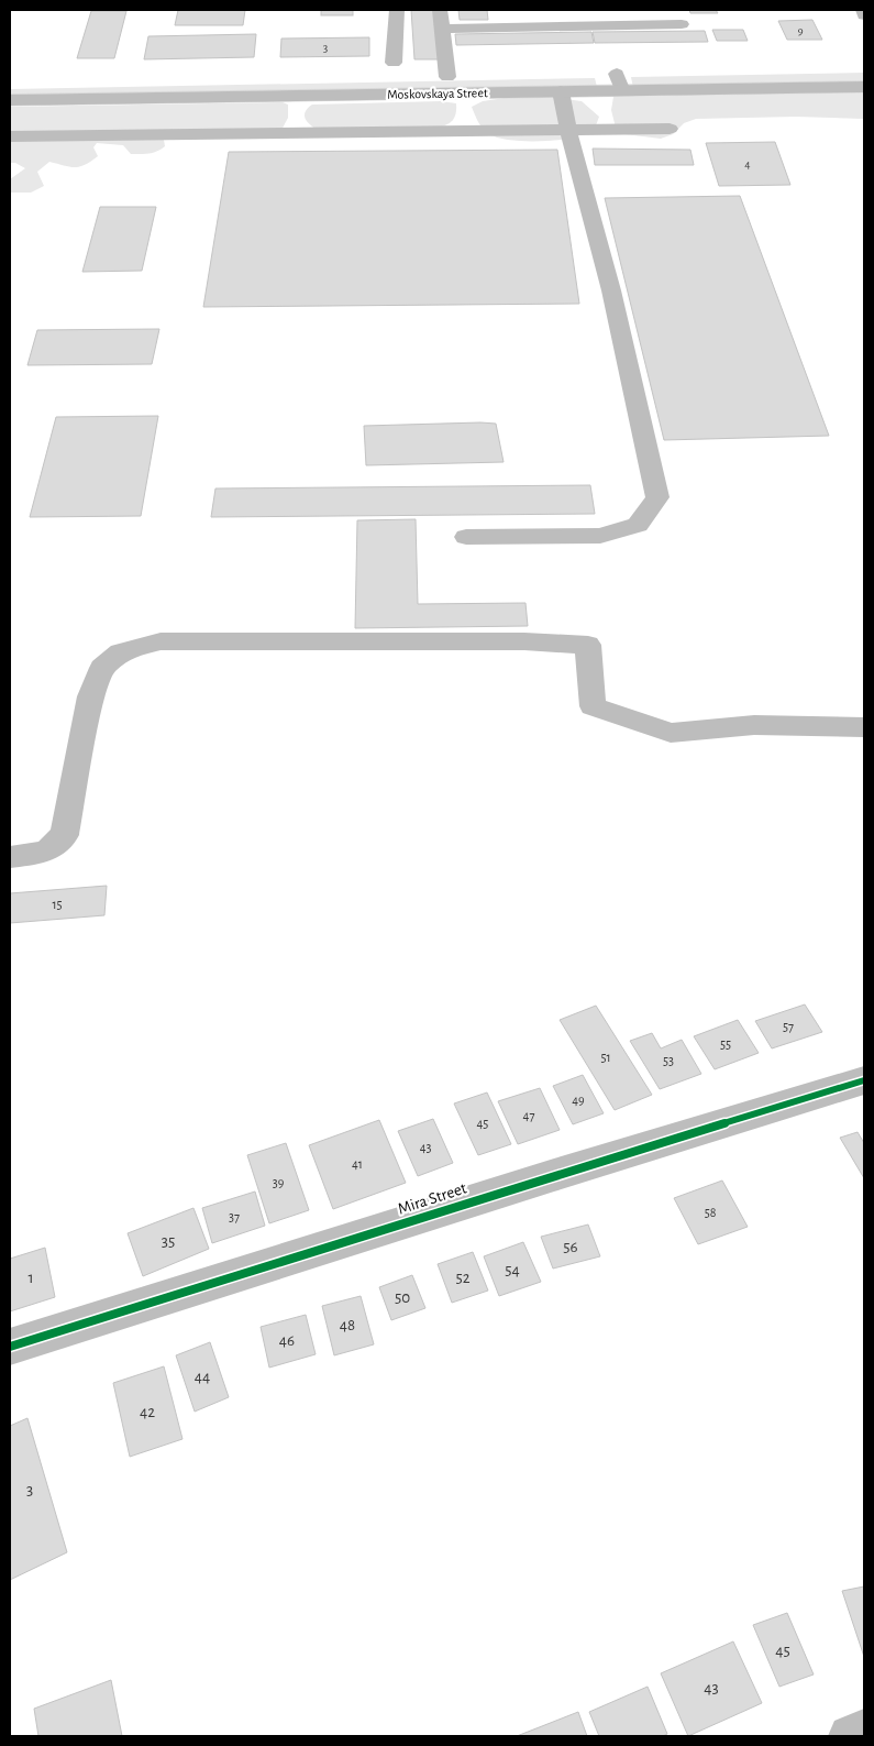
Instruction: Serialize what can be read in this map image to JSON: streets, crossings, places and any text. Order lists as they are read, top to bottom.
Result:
{
  "streets": {
    "main road": ["Moskovskaya Street", "Mira Street"]
  },
  "house_numbers": [
    "9",
    "3",
    "4",
    "15",
    "57",
    "55",
    "51",
    "53",
    "49",
    "47",
    "45",
    "43",
    "41",
    "39",
    "58",
    "37",
    "35",
    "56",
    "54",
    "1",
    "52",
    "50",
    "48",
    "46",
    "44",
    "42",
    "3",
    "45",
    "43"
  ]
}
